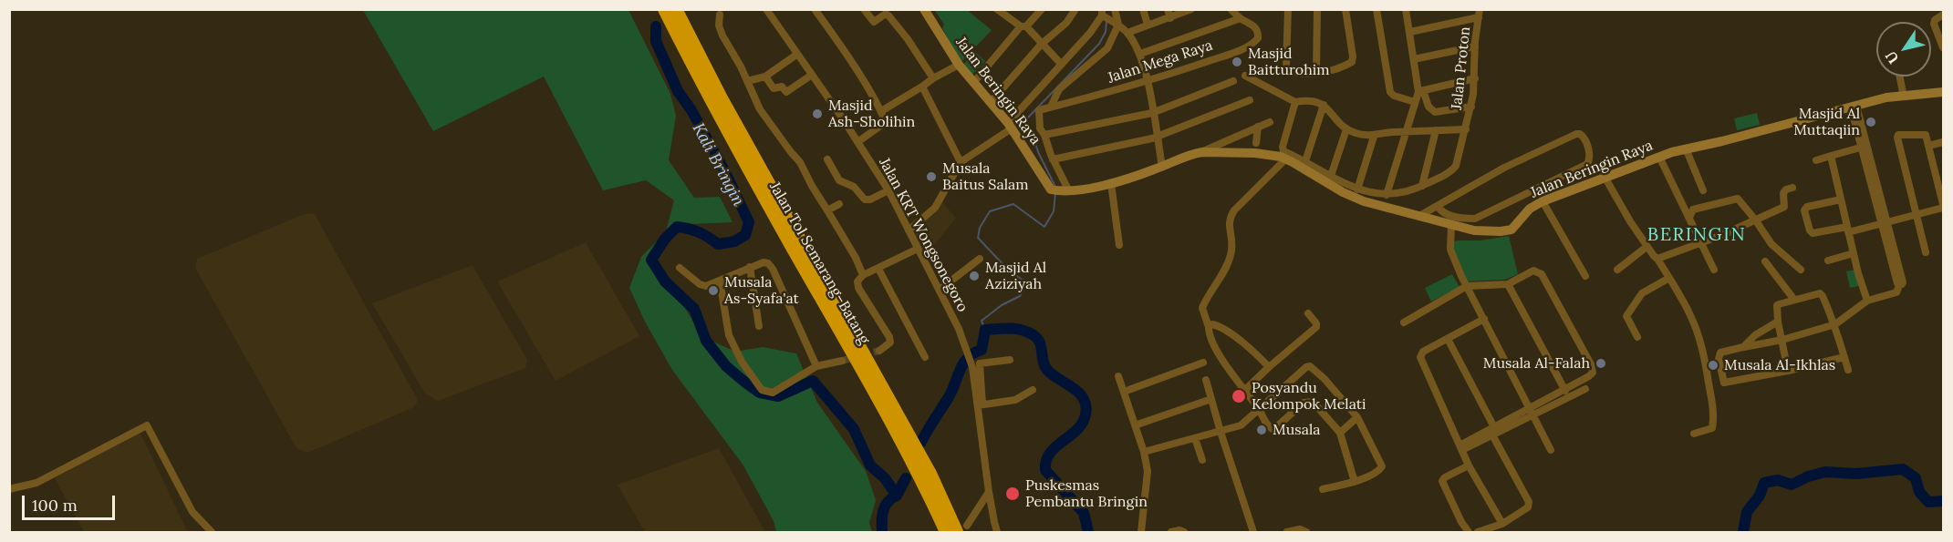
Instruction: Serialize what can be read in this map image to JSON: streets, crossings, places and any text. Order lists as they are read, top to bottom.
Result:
{
  "streets": {
    "highway": ["Jalan Tol Semarang–Batang"],
    "street": [
      "Jalan Mega Raya",
      "Jalan Proton",
      "Jalan Beringin Raya",
      "Jalan KRT Wongsonegoro"
    ]
  },
  "districts": ["BERINGIN"],
  "water": ["Kali Bringin"],
  "places": [
    "Masjid Baitturohim",
    "Masjid Ash-Sholihin",
    "Masjid Al Muttaqiin",
    "Musala Baitus Salam",
    "Masjid Al Aziziyah",
    "Musala As-Syafa'at",
    "Musala Al-Falah",
    "Musala Al-Ikhlas",
    "Posyandu Kelompok Melati",
    "Musala",
    "Puskesmas Pembantu Bringin"
  ],
  "scale_bar": "100 m",
  "north": "bottom left"
}
